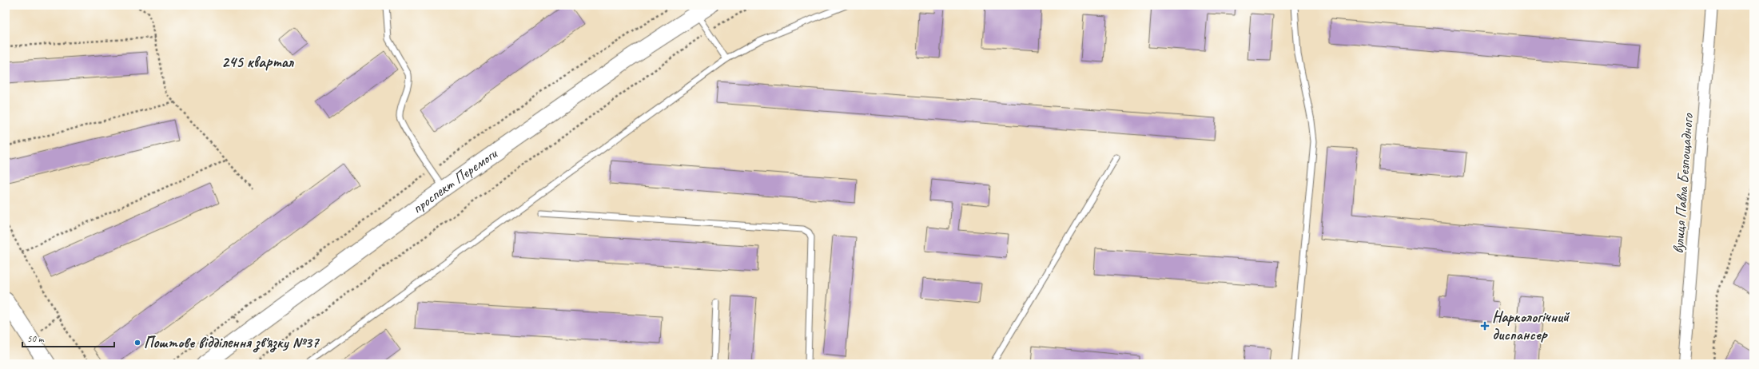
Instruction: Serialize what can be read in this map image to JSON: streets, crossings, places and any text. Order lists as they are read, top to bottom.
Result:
{
  "streets": {
    "main road": ["проспект Перемоги"],
    "street": ["вулиця Павла Безпощадного"]
  },
  "districts": ["245 квартал"],
  "places": {
    "health": ["Наркологічний диспансер"],
    "other": ["Поштове відділення зв'язку №37"]
  },
  "scale_bar": "50 m"
}
